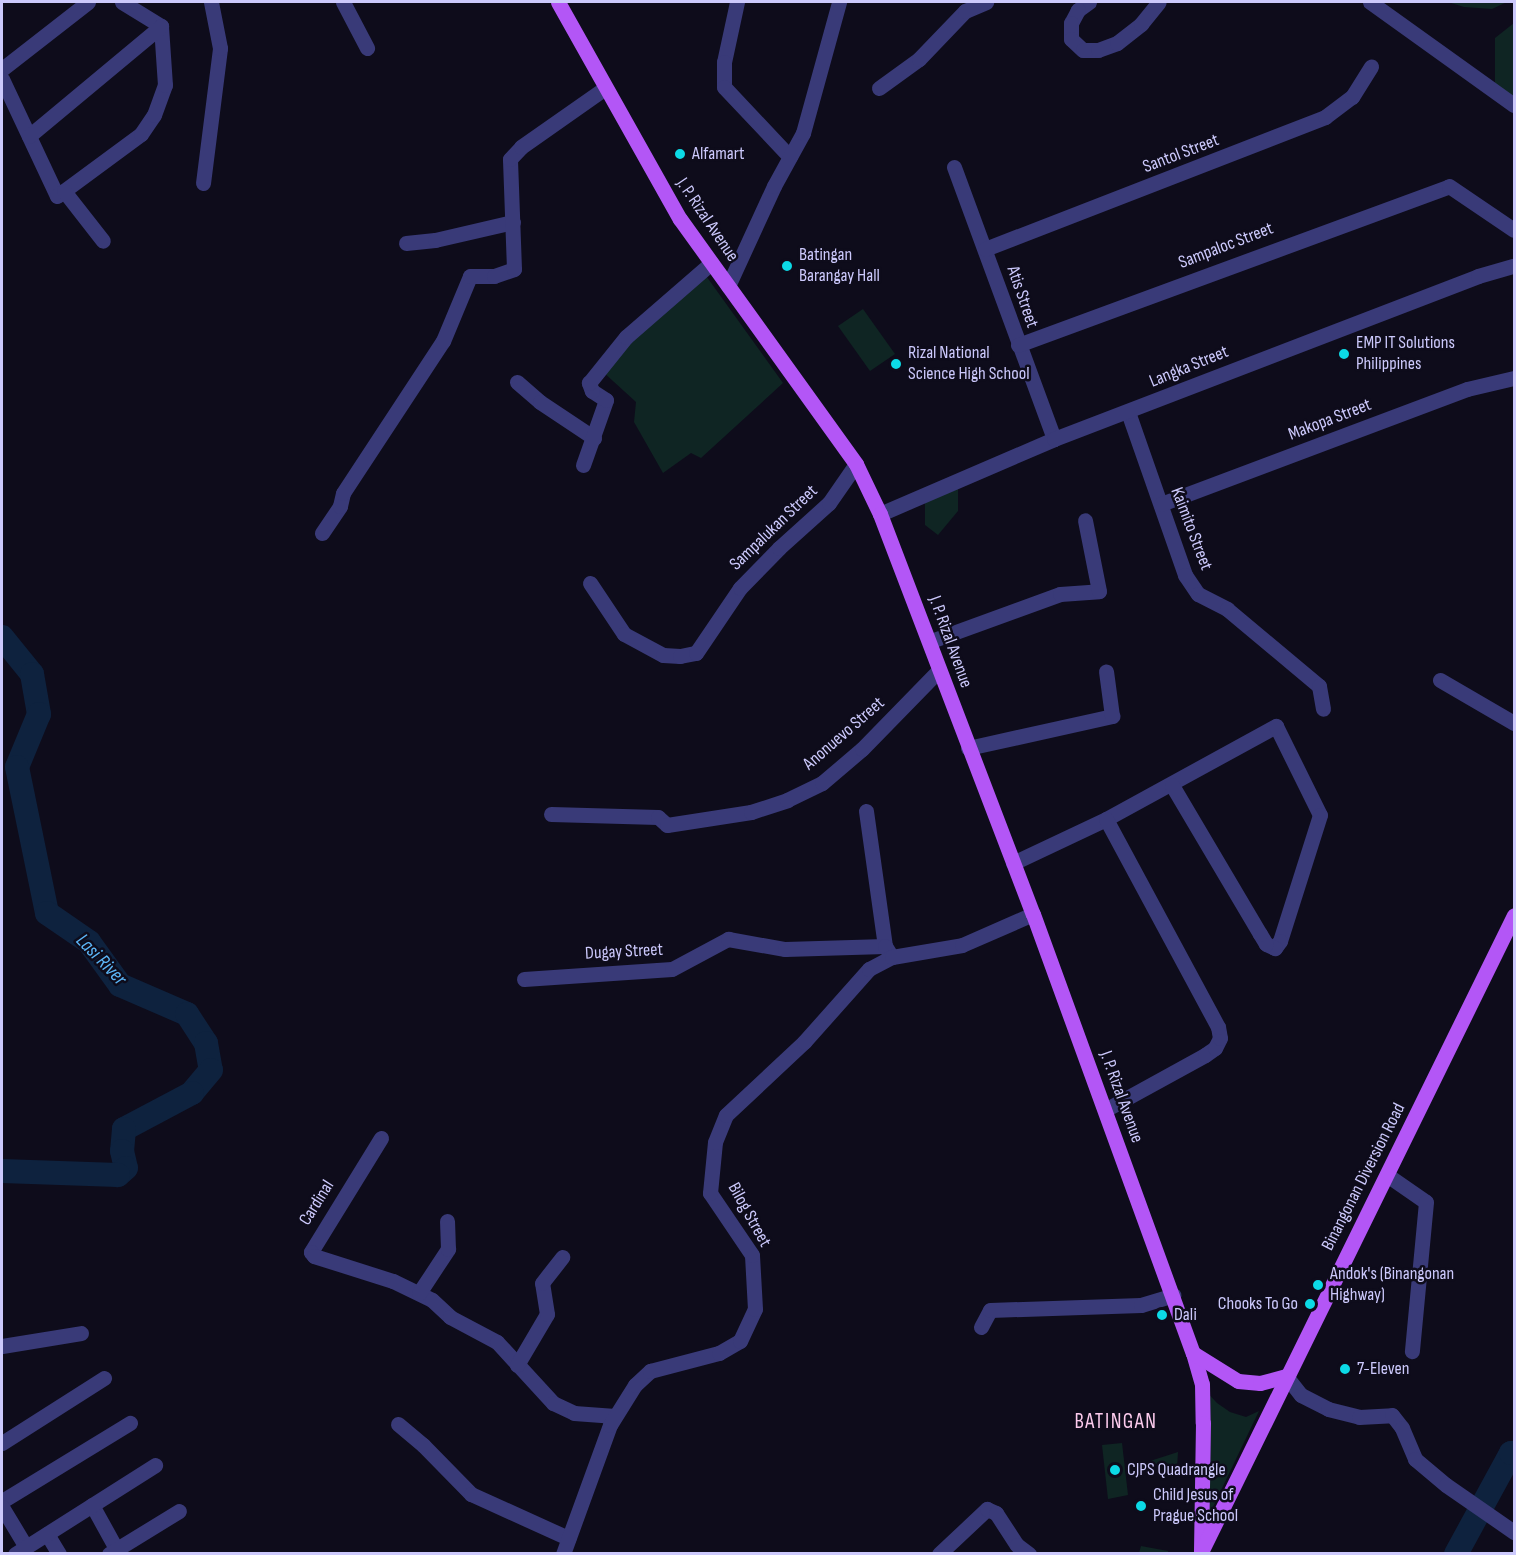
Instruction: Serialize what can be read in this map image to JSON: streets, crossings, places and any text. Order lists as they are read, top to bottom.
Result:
{
  "streets": {
    "main road": ["J. P. Rizal Avenue", "Binangonan Diversion Road"],
    "street": [
      "Santol Street",
      "Sampaloc Street",
      "Atis Street",
      "Langka Street",
      "Makopa Street",
      "Sampalukan Street",
      "Kaimito Street",
      "Anonuevo Street",
      "Dugay Street",
      "Cardinal",
      "Bilog Street"
    ]
  },
  "crossings": [
    ["Santol Street", "Atis Street"],
    ["J. P. Rizal Avenue", "Langka Street"],
    ["J. P. Rizal Avenue", "Sampalukan Street"],
    ["J. P. Rizal Avenue", "Anonuevo Street"],
    ["J. P. Rizal Avenue", "Binangonan Diversion Road"],
    ["J. P. Rizal Avenue", "Bilog Street"],
    ["Sampaloc Street", "Atis Street"],
    ["Atis Street", "Langka Street"],
    ["Langka Street", "Kaimito Street"],
    ["Makopa Street", "Kaimito Street"],
    ["Dugay Street", "Bilog Street"],
    ["Cardinal", "Bilog Street"]
  ],
  "districts": ["BATINGAN"],
  "water": ["Lasi River"],
  "places": [
    "Alfamart",
    "Batingan Barangay Hall",
    "EMP IT Solutions Philippines",
    "Rizal National Science High School",
    "Andok's (Binangonan Highway)",
    "Chooks To Go",
    "Dali",
    "7-Eleven",
    "CJPS Quadrangle",
    "Child Jesus of Prague School"
  ]
}
